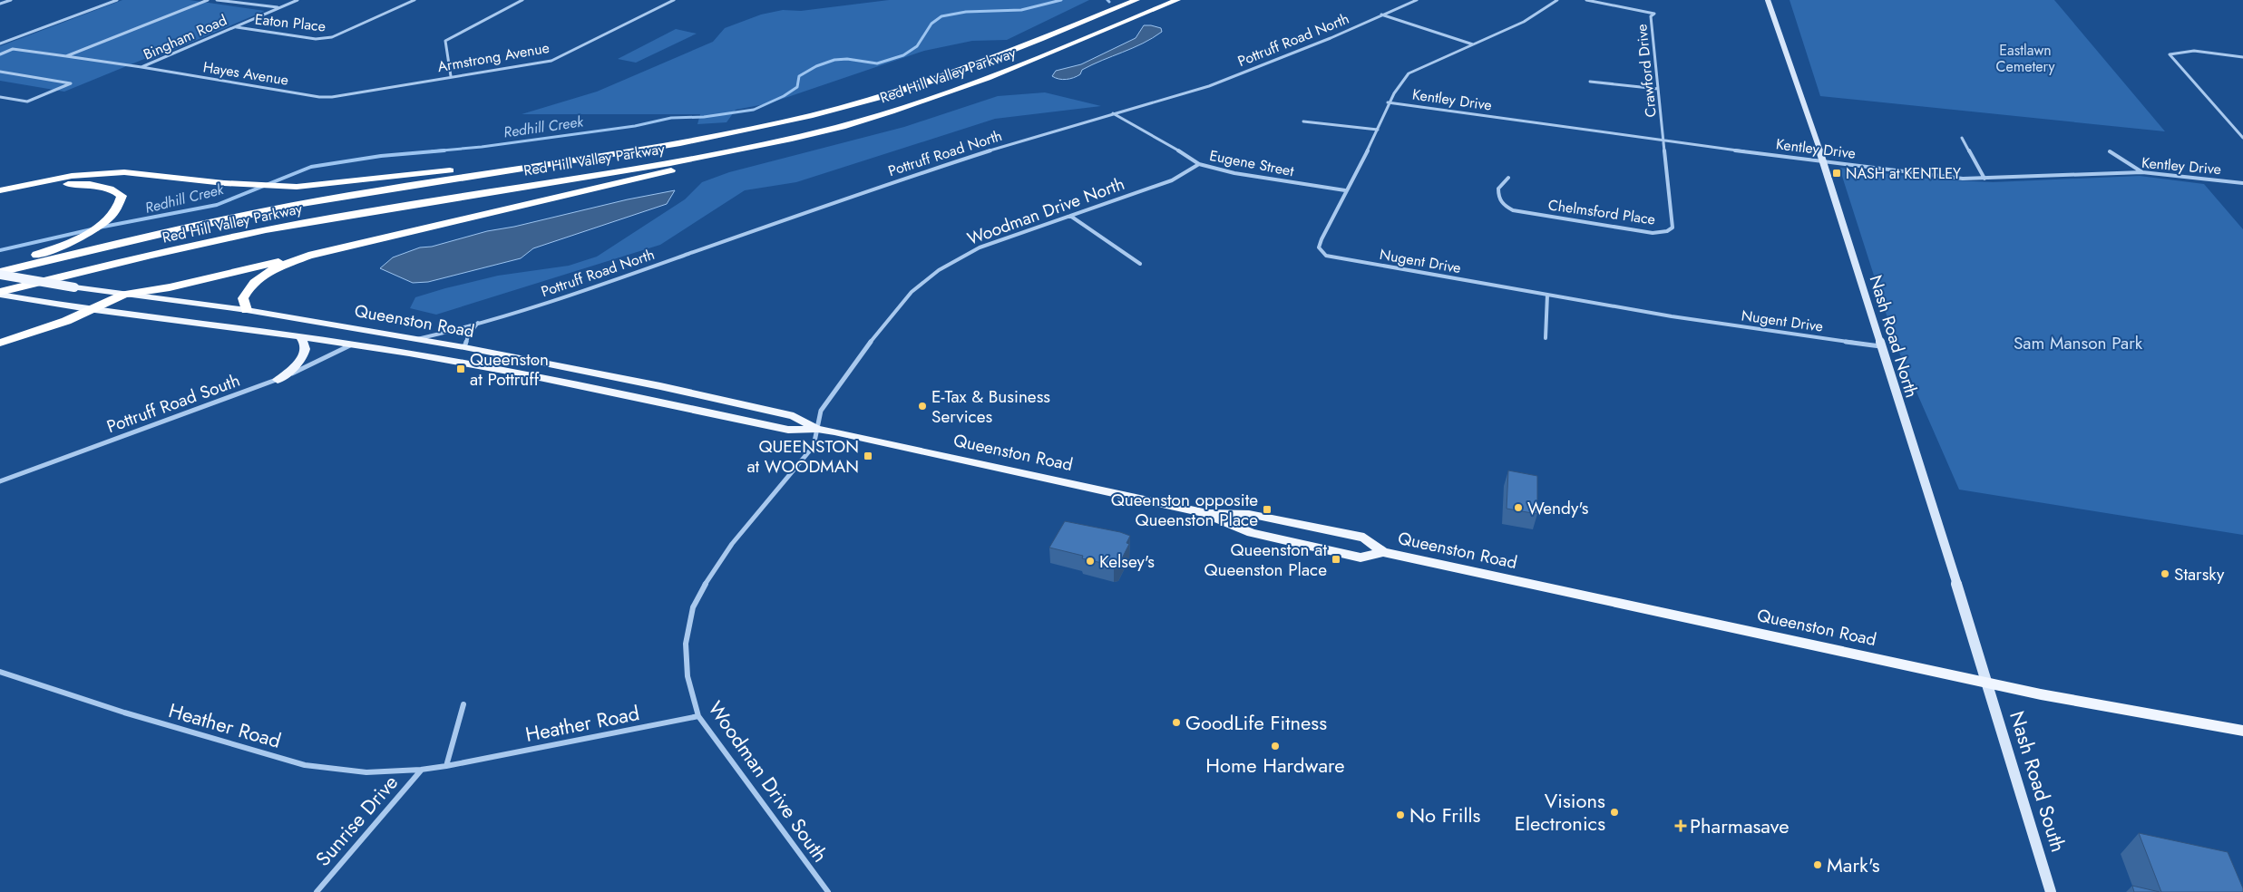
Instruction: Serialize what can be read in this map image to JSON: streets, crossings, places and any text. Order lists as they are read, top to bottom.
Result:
{
  "streets": {
    "highway": ["Red Hill Valley Parkway"],
    "main road": ["Queenston Road", "Nash Road North", "Nash Road South"],
    "street": [
      "Eaton Place",
      "Bingham Road",
      "Pottruff Road North",
      "Armstrong Avenue",
      "Crawford Drive",
      "Hayes Avenue",
      "Kentley Drive",
      "Eugene Street",
      "Woodman Drive North",
      "Chelmsford Place",
      "Nugent Drive",
      "Pottruff Road South",
      "Heather Road",
      "Woodman Drive South",
      "Sunrise Drive"
    ]
  },
  "crossings": [
    ["Eaton Place", "Bingham Road"],
    ["Bingham Road", "Hayes Avenue"],
    ["Pottruff Road North", "Eugene Street"],
    ["Pottruff Road North", "Queenston Road"],
    ["Armstrong Avenue", "Hayes Avenue"],
    ["Crawford Drive", "Kentley Drive"],
    ["Crawford Drive", "Chelmsford Place"],
    ["Red Hill Valley Parkway", "Queenston Road"],
    ["Kentley Drive", "Chelmsford Place"],
    ["Kentley Drive", "Nugent Drive"],
    ["Kentley Drive", "Nash Road North"],
    ["Eugene Street", "Woodman Drive North"],
    ["Eugene Street", "Nugent Drive"],
    ["Woodman Drive North", "Queenston Road"],
    ["Woodman Drive North", "Woodman Drive South"],
    ["Nugent Drive", "Nash Road North"],
    ["Queenston Road", "Nash Road North"],
    ["Queenston Road", "Pottruff Road South"],
    ["Queenston Road", "Woodman Drive South"],
    ["Queenston Road", "Nash Road South"],
    ["Nash Road North", "Nash Road South"],
    ["Heather Road", "Woodman Drive South"],
    ["Heather Road", "Sunrise Drive"]
  ],
  "water": ["Redhill Creek"],
  "parks": ["Eastlawn Cemetery", "Sam Manson Park"],
  "places": {
    "transit": [
      "NASH at KENTLEY",
      "Queenston at Pottruff",
      "QUEENSTON at WOODMAN",
      "Queenston opposite Queenston Place",
      "Queenston at Queenston Place"
    ],
    "other": [
      "E-Tax & Business Services",
      "Wendy's",
      "Kelsey's",
      "Starsky",
      "GoodLife Fitness",
      "Home Hardware",
      "Visions Electronics",
      "No Frills",
      "Mark's"
    ],
    "health": ["Pharmasave"]
  }
}
